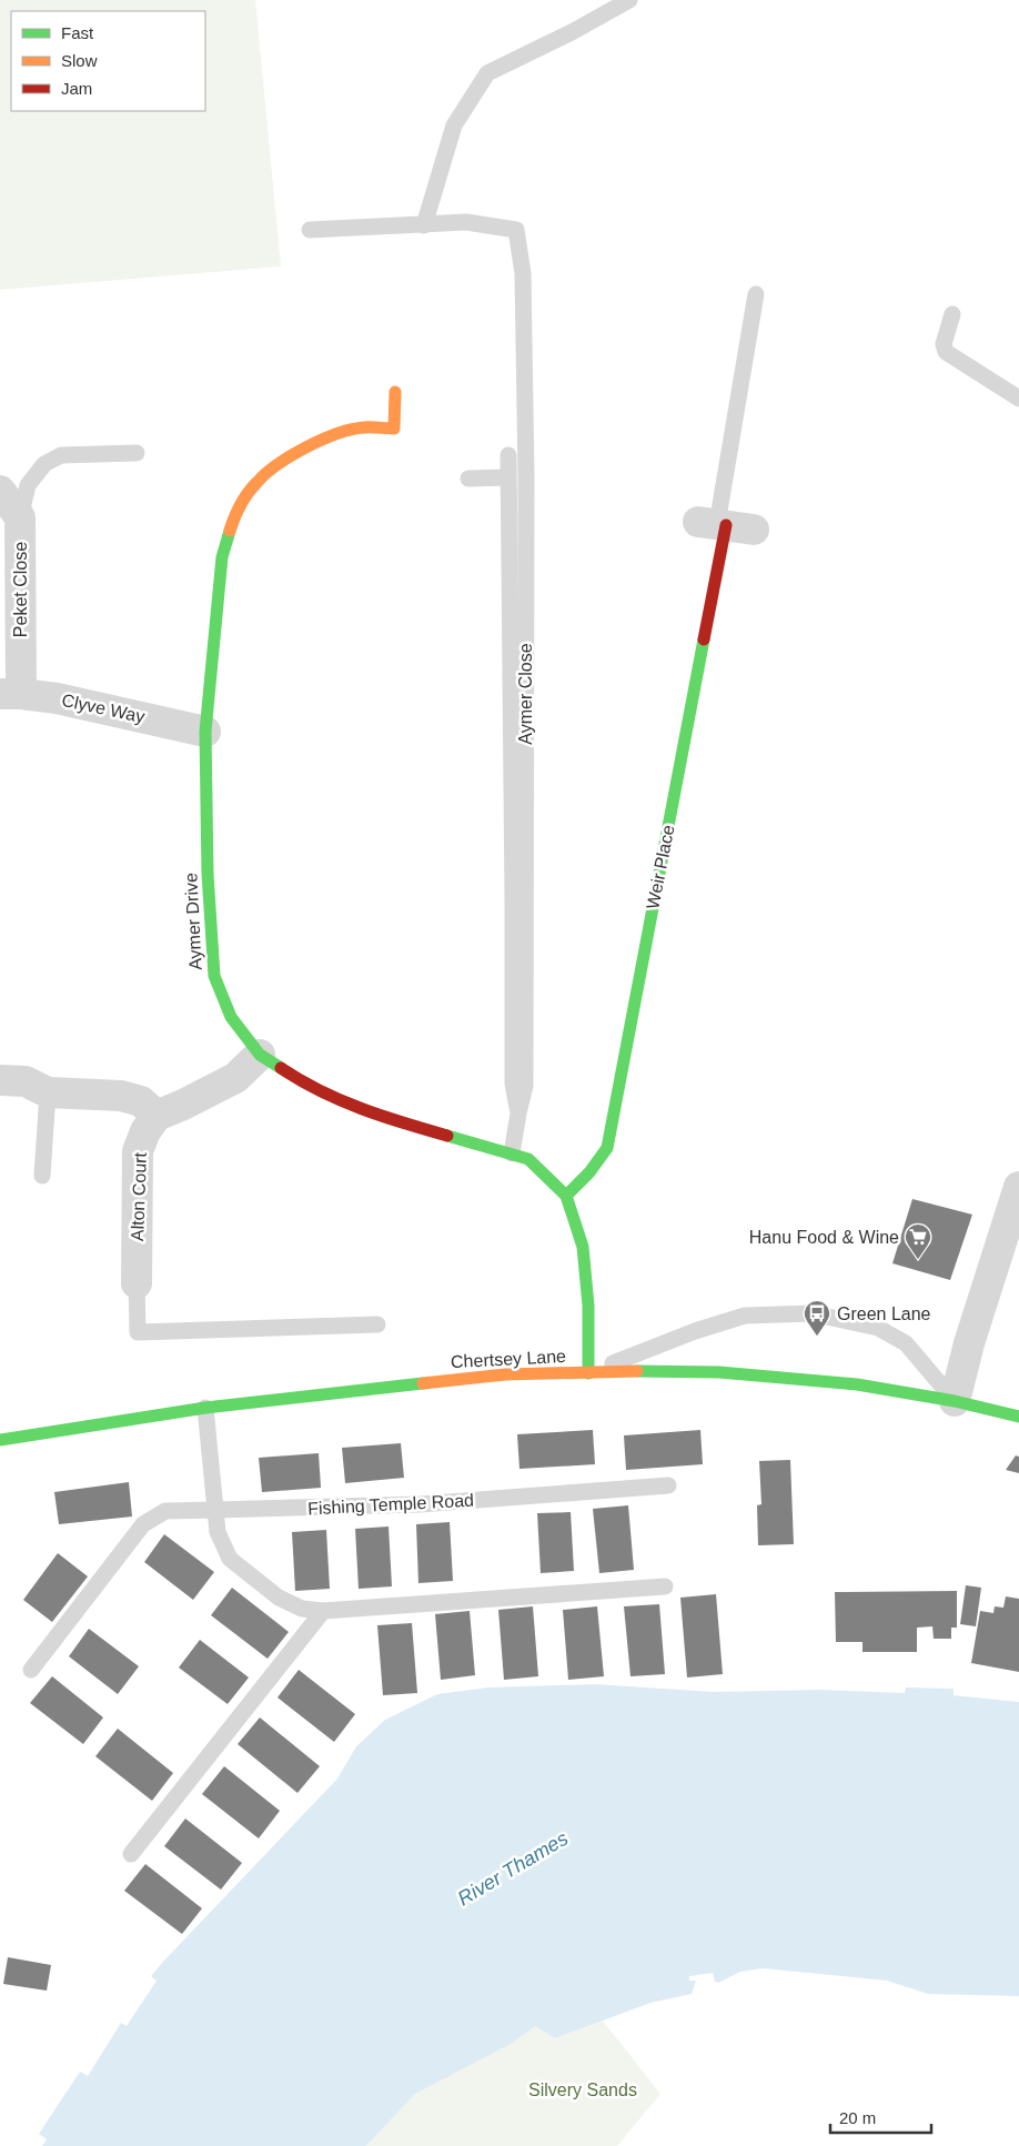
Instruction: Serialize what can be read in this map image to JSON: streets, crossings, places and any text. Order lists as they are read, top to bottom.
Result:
{
  "streets": {
    "street": [
      "Peket Close",
      "Clyve Way",
      "Weir Place",
      "Aymer Drive",
      "Alton Court",
      "Chertsey Lane"
    ],
    "lane": ["Aymer Close", "Fishing Temple Road"]
  },
  "crossings": [
    ["Peket Close", "Clyve Way"],
    ["Aymer Close", "Aymer Drive"],
    ["Clyve Way", "Aymer Drive"],
    ["Weir Place", "Aymer Drive"],
    ["Aymer Drive", "Chertsey Lane"]
  ],
  "water": ["River Thames"],
  "parks": ["Silvery Sands"],
  "places": {
    "supermarket": ["Hanu Food & Wine"],
    "bus stop": ["Green Lane"]
  },
  "legend": ["Fast", "Slow", "Jam"],
  "scale_bar": "20 m"
}
